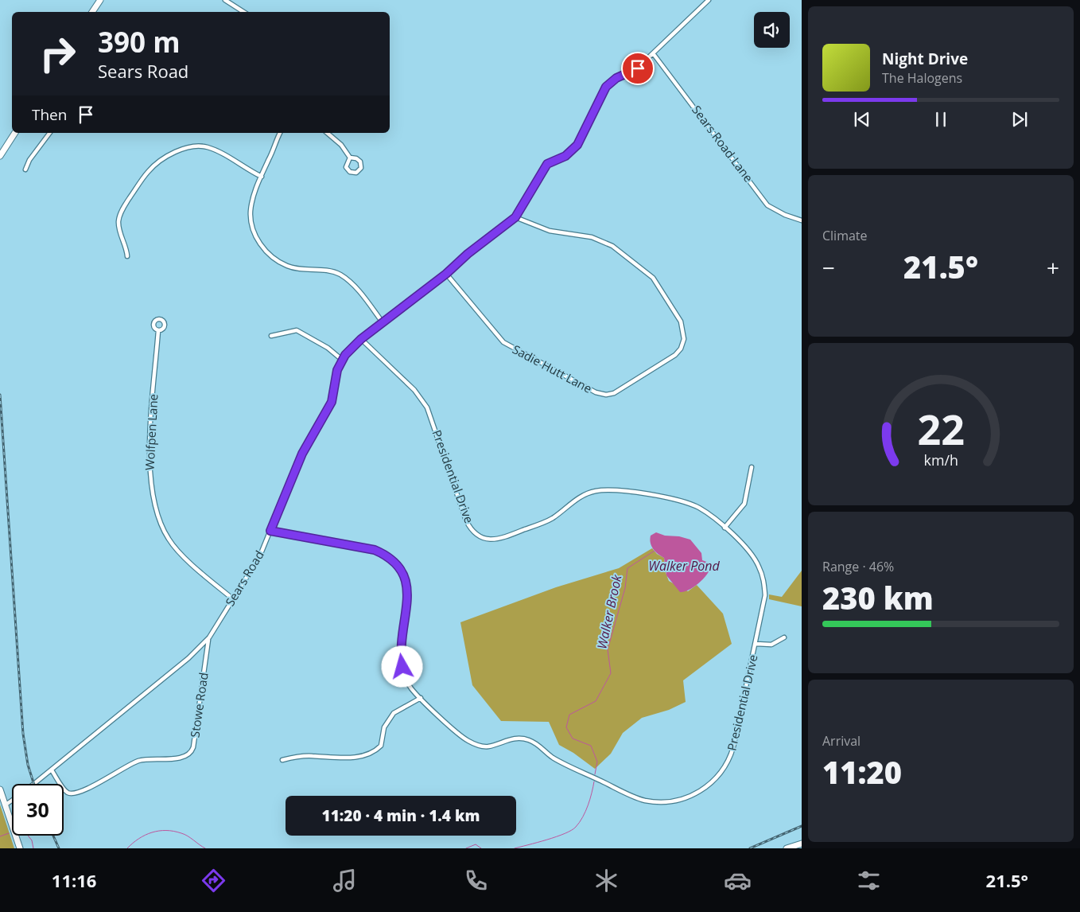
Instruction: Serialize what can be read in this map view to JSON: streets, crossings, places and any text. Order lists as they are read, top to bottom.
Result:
{
  "streets": {
    "street": [
      "Sears Road Lane",
      "Sadie Hutt Lane",
      "Wolfpen Lane",
      "Presidential Drive",
      "Sears Road",
      "Stowe Road"
    ]
  },
  "crossings": [
    ["Sears Road Lane", "Sears Road"],
    ["Sadie Hutt Lane", "Sears Road"],
    ["Wolfpen Lane", "Sears Road"],
    ["Presidential Drive", "Sears Road"],
    ["Sears Road", "Stowe Road"]
  ],
  "water": ["Walker Pond", "Walker Brook"],
  "page": {
    "turn": ["390 m", "Sears Road"],
    "song": ["Night Drive", "The Halogens"],
    "then": "Then",
    "tile": [
      "Climate",
      ["Range · 46%", "230 km"],
      ["Arrival", "11:20"]
    ],
    "heat": ["−", "21.5°", "+"],
    "limit": "30",
    "trip": "11:20 · 4 min · 1.4 km",
    "tabs": ["11:16", "21.5°"],
    "gauge": ["22", "km/h"]
  }
}
